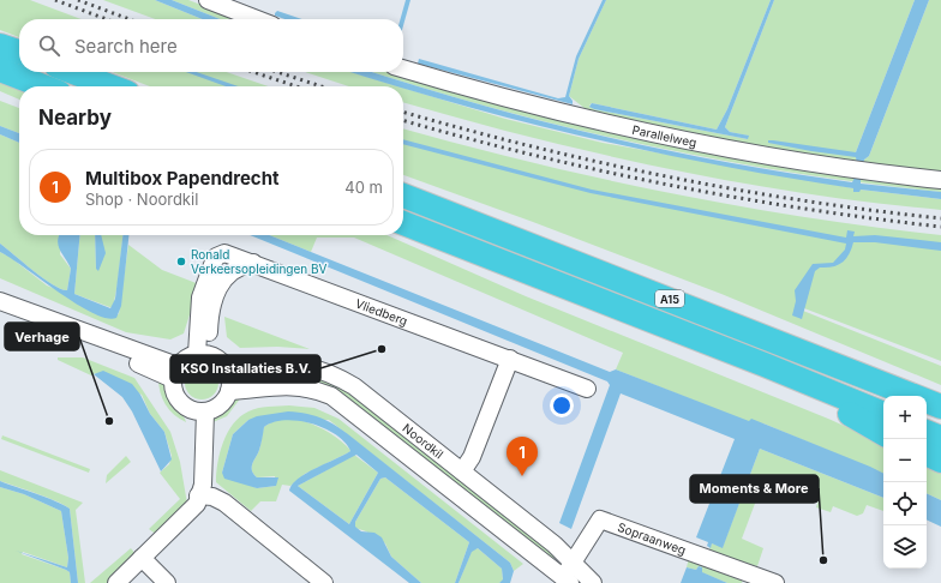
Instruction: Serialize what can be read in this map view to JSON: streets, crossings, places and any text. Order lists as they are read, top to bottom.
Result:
{
  "streets": {
    "highway": ["A15"],
    "street": [
      "Parallelweg",
      "Vliedberg",
      "Noordkil",
      "Sopraanweg"
    ]
  },
  "crossings": [
    ["Vliedberg", "Noordkil"],
    ["Noordkil", "Sopraanweg"]
  ],
  "places": [
    "Ronald Verkeersopleidingen BV",
    "KSO Installaties B.V.",
    "Verhage",
    "Moments & More"
  ],
  "page": {
    "search": "Search here",
    "heading": "Nearby",
    "list": [
      {
        "mark": "1",
        "name": "Multibox Papendrecht",
        "note": "Shop · Noordkil",
        "value": "40 m"
      }
    ],
    "map_buttons": ["+", "−"],
    "pins": "1"
  }
}
